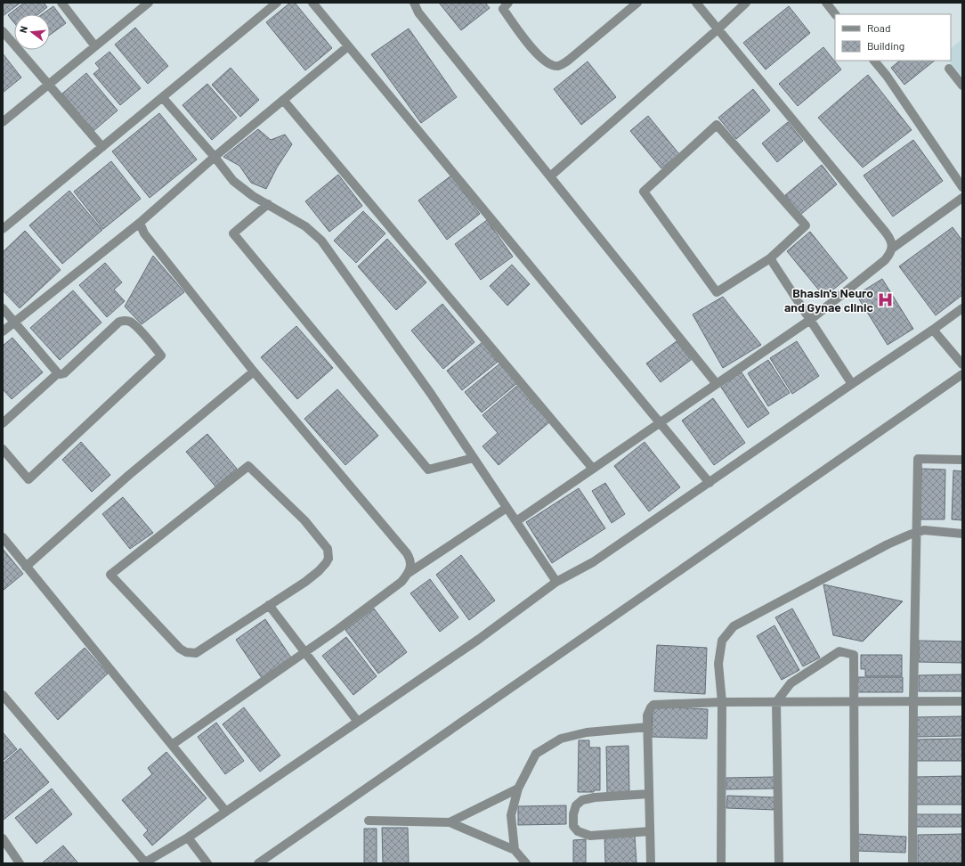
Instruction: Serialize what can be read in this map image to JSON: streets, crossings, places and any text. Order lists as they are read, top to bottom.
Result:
{
  "places": {
    "hospital": ["Bhasin's Neuro and Gynae clinic"]
  },
  "legend": ["Road", "Building"],
  "north": "left"
}
